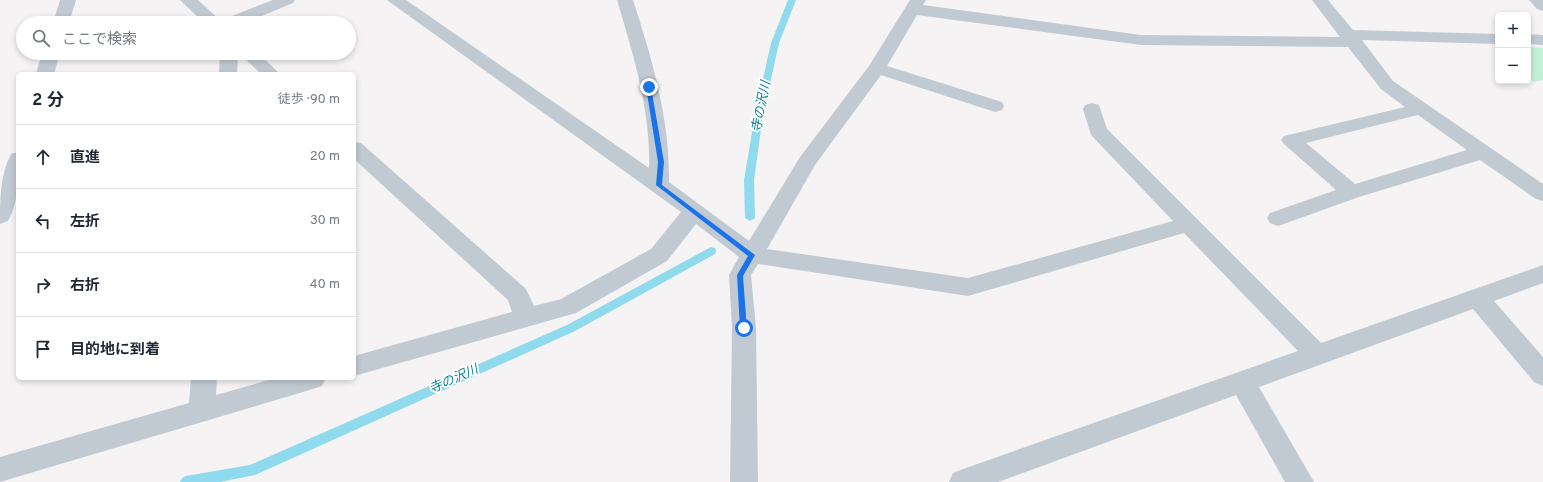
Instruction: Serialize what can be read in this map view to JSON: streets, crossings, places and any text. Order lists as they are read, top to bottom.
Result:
{
  "water": ["寺の沢川"],
  "page": {
    "map_buttons": ["+", "−"],
    "search": "ここで検索",
    "heading": ["2 分", "徒歩 · 90 m"],
    "list": [
      ["直進", "20 m"],
      ["左折", "30 m"],
      ["右折", "40 m"],
      "目的地に到着"
    ]
  }
}
